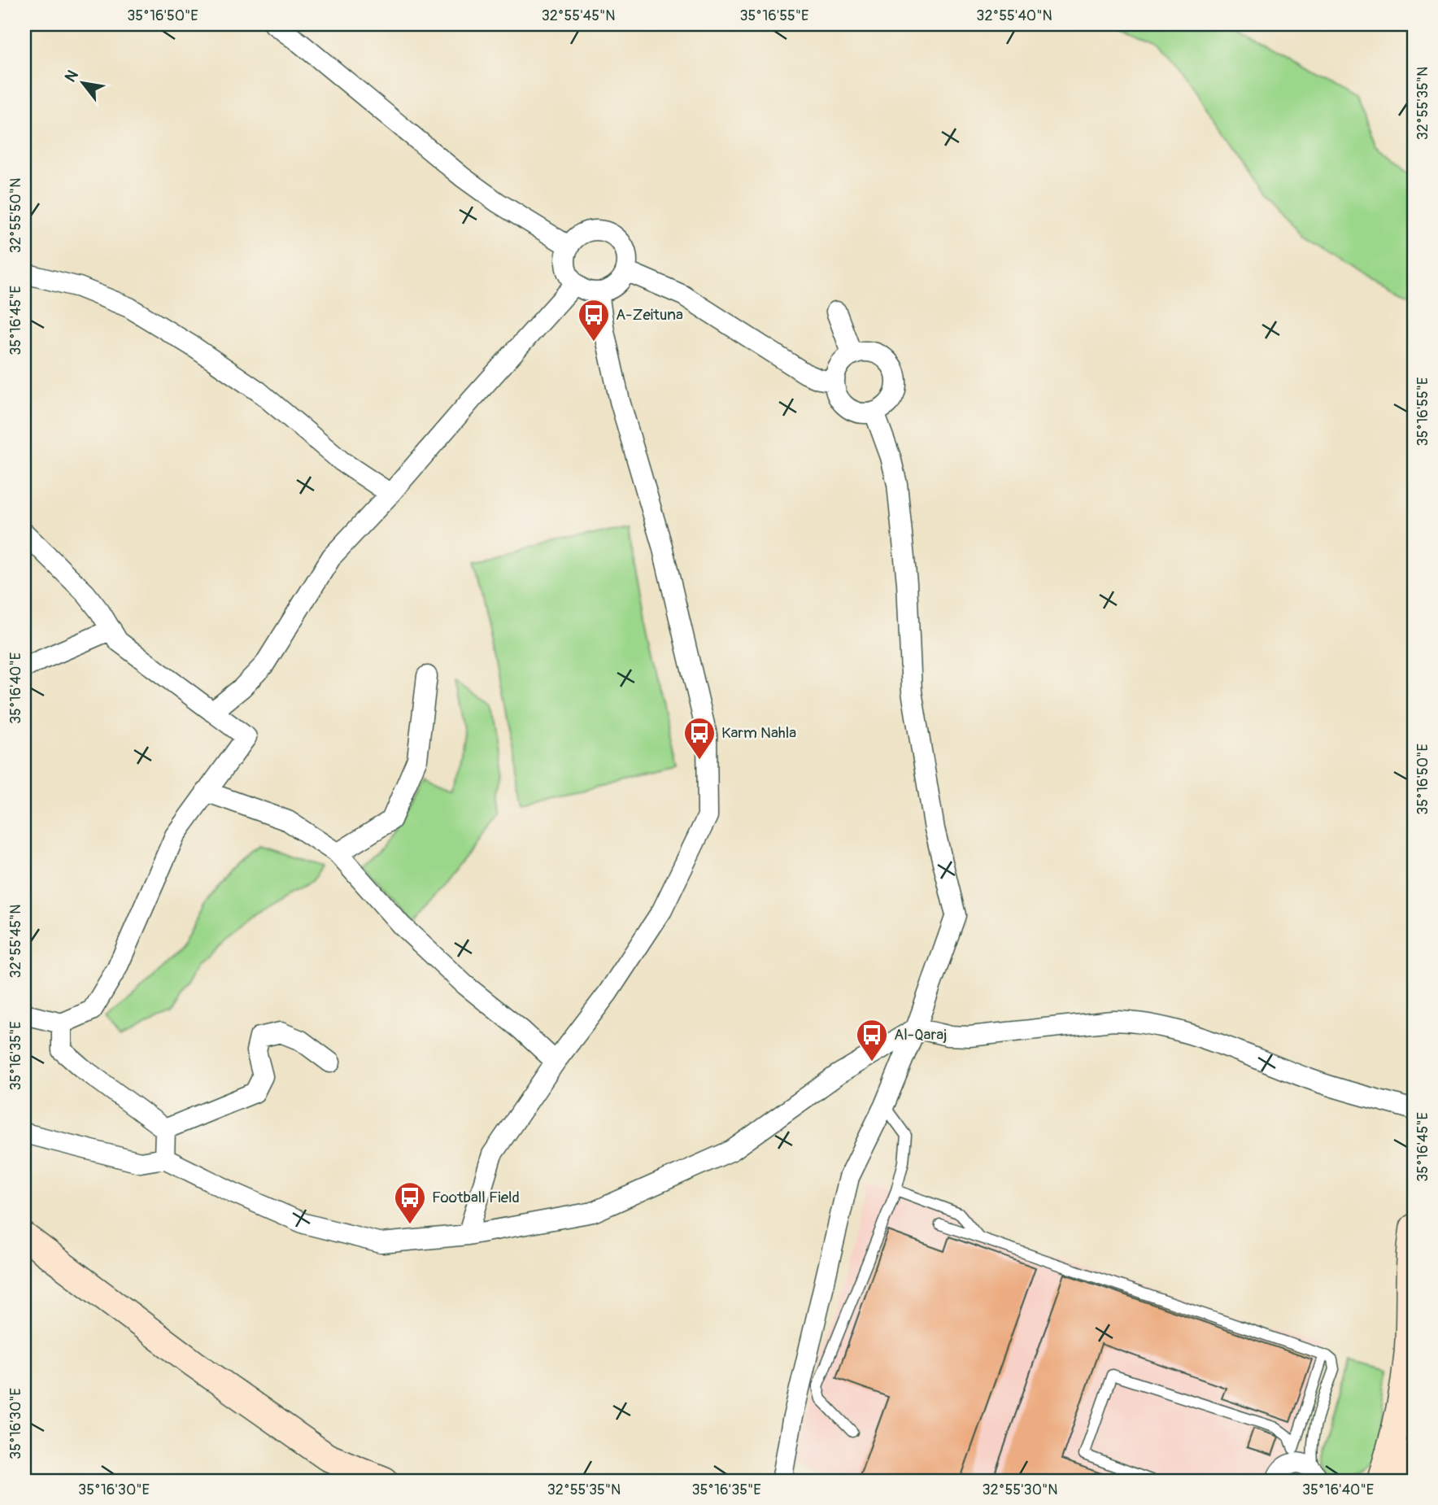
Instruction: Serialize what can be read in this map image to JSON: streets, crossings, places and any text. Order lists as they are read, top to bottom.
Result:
{
  "places": {
    "bus stop": [
      "A-Zeituna",
      "Karm Nahla",
      "Al-Qaraj",
      "Football Field"
    ]
  },
  "north": "top left",
  "coordinates": [
    "35°16'50\"E",
    "32°55'45\"N",
    "35°16'55\"E",
    "32°55'40\"N",
    "32°55'35\"N",
    "32°55'50\"N",
    "35°16'45\"E",
    "35°16'40\"E",
    "35°16'35\"E",
    "35°16'30\"E",
    "32°55'30\"N"
  ]
}
